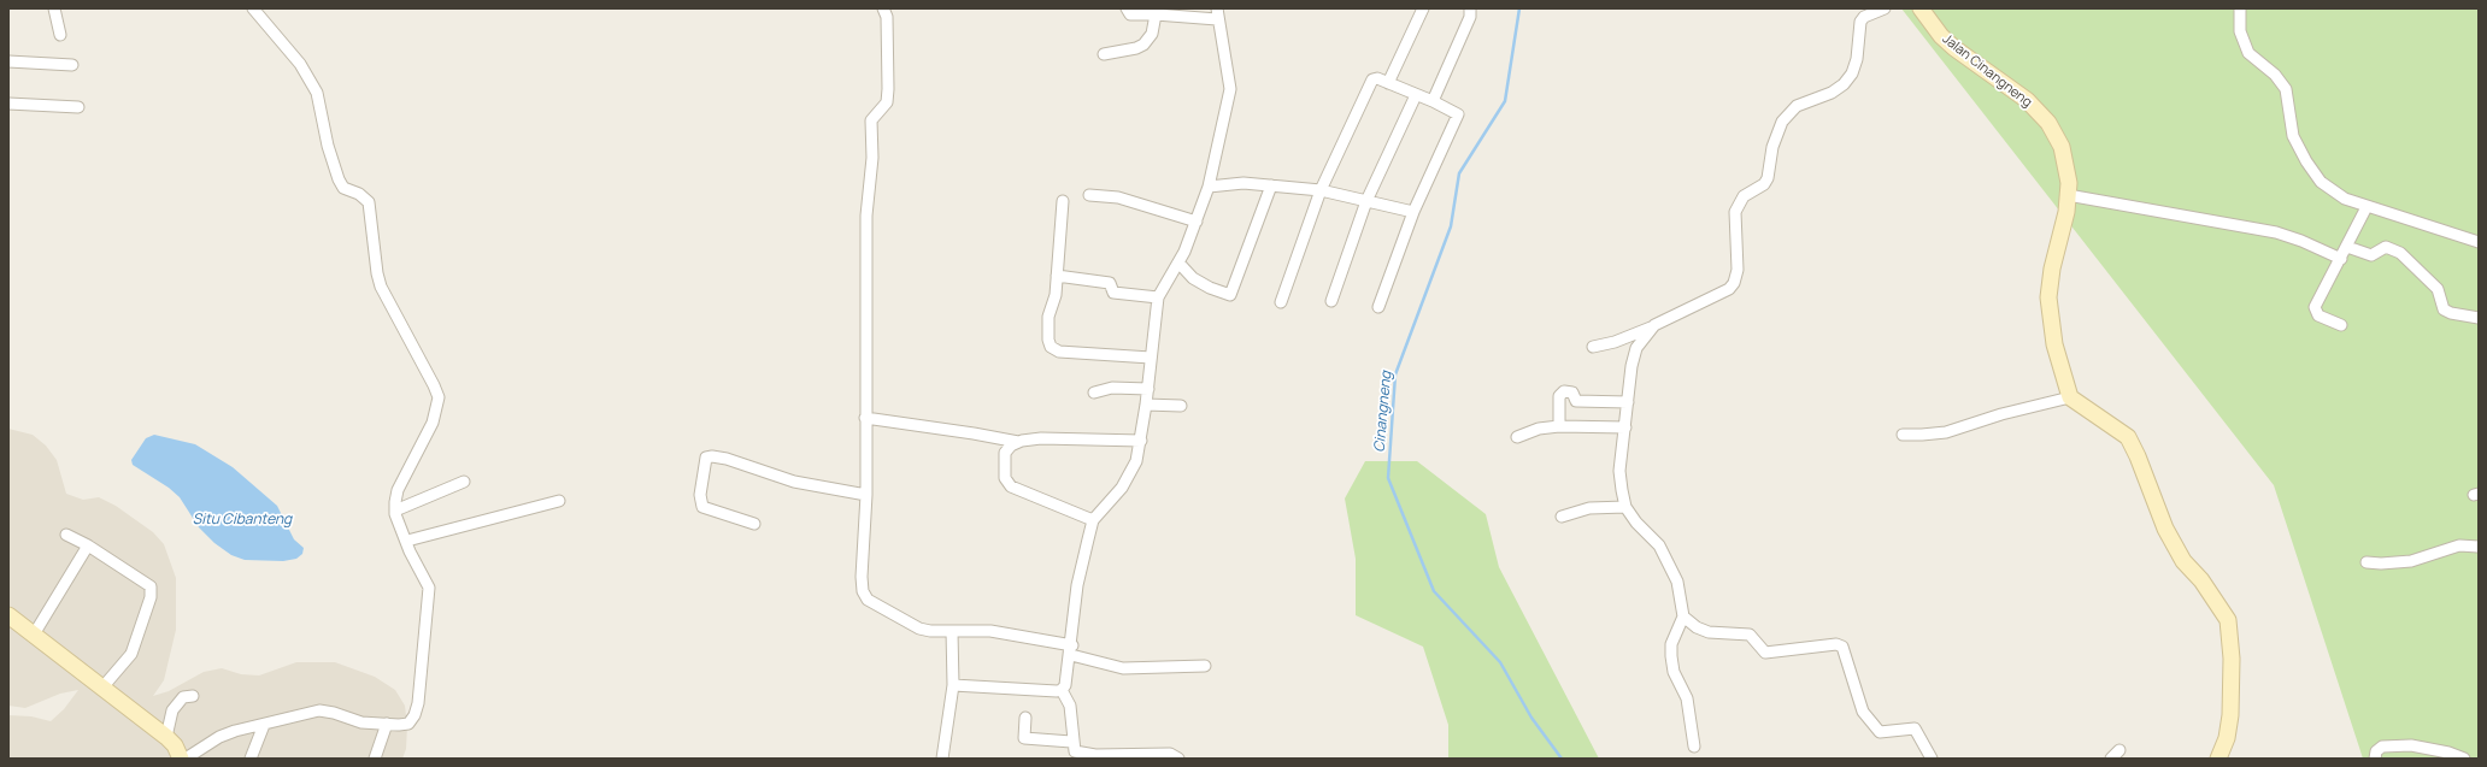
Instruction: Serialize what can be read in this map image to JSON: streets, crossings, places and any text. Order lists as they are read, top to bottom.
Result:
{
  "streets": {
    "street": ["Jalan Cinangneng"]
  },
  "water": ["Cinangneng", "Situ Cibanteng"]
}
